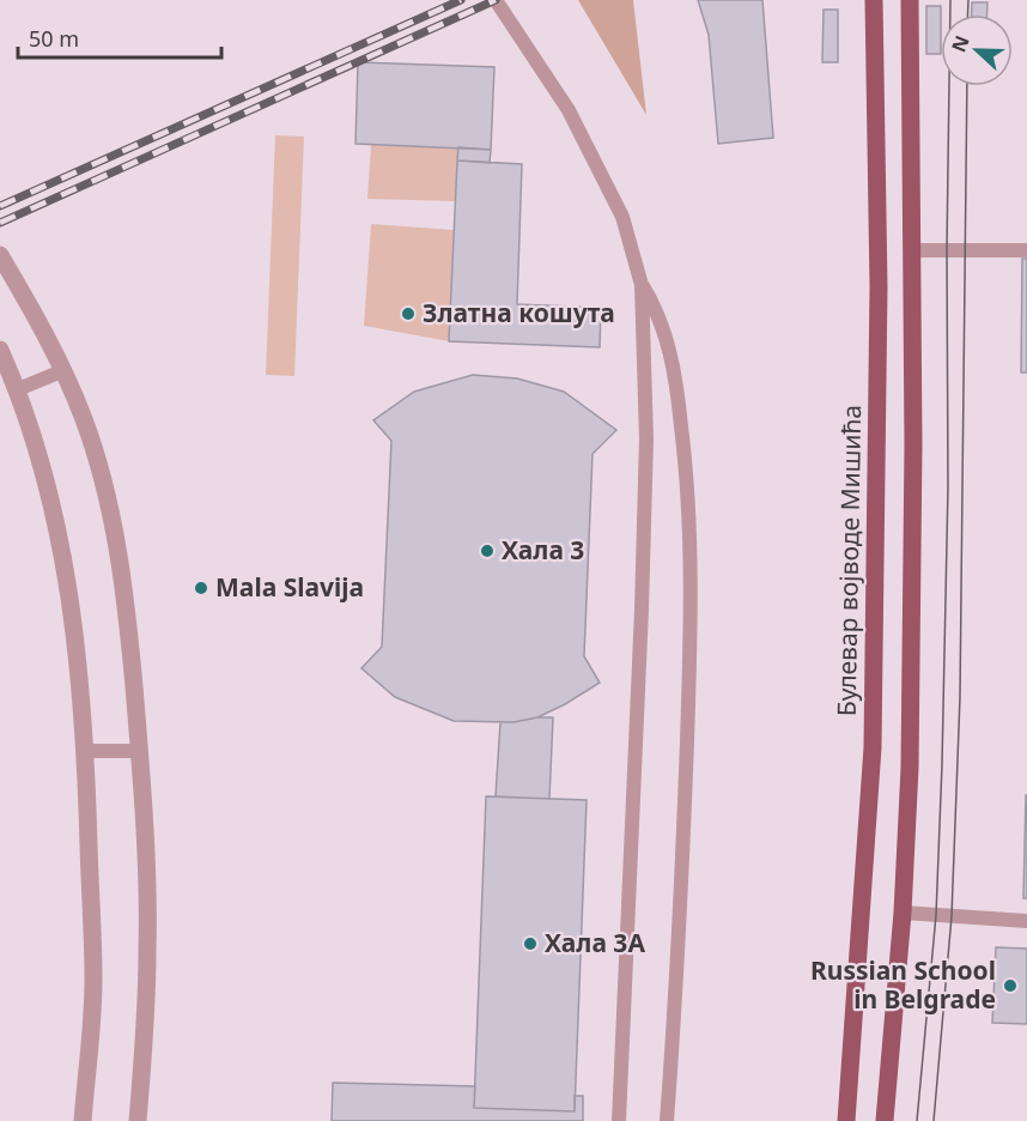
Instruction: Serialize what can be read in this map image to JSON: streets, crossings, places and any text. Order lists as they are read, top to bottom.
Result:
{
  "streets": {
    "main road": ["Булевар војводе Мишића"]
  },
  "places": [
    "Златна кошута",
    "Хала 3",
    "Mala Slavija",
    "Хала 3А",
    "Russian School in Belgrade"
  ],
  "scale_bar": "50 m",
  "north": "left"
}
